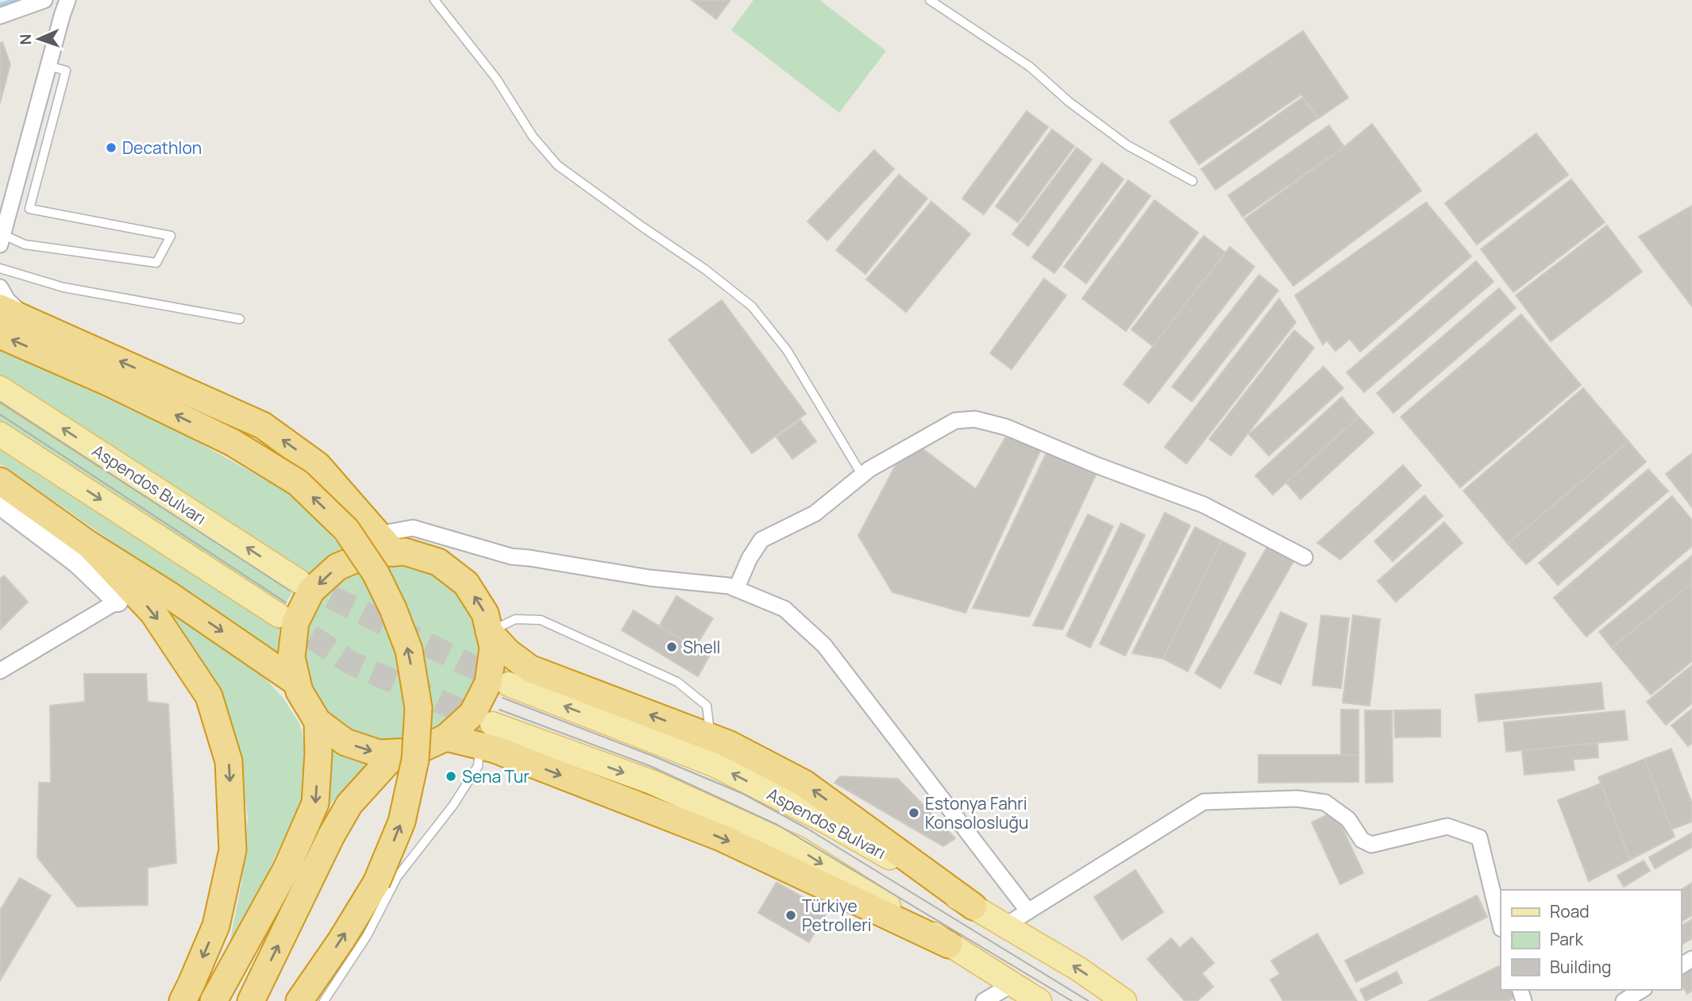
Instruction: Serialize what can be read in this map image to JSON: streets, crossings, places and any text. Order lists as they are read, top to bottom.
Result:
{
  "streets": {
    "main road": ["Aspendos Bulvarı"]
  },
  "places": [
    "Decathlon",
    "Shell",
    "Sena Tur",
    "Estonya Fahri Konsolosluğu",
    "Türkiye Petrolleri"
  ],
  "legend": ["Road", "Park", "Building"],
  "north": "left"
}
